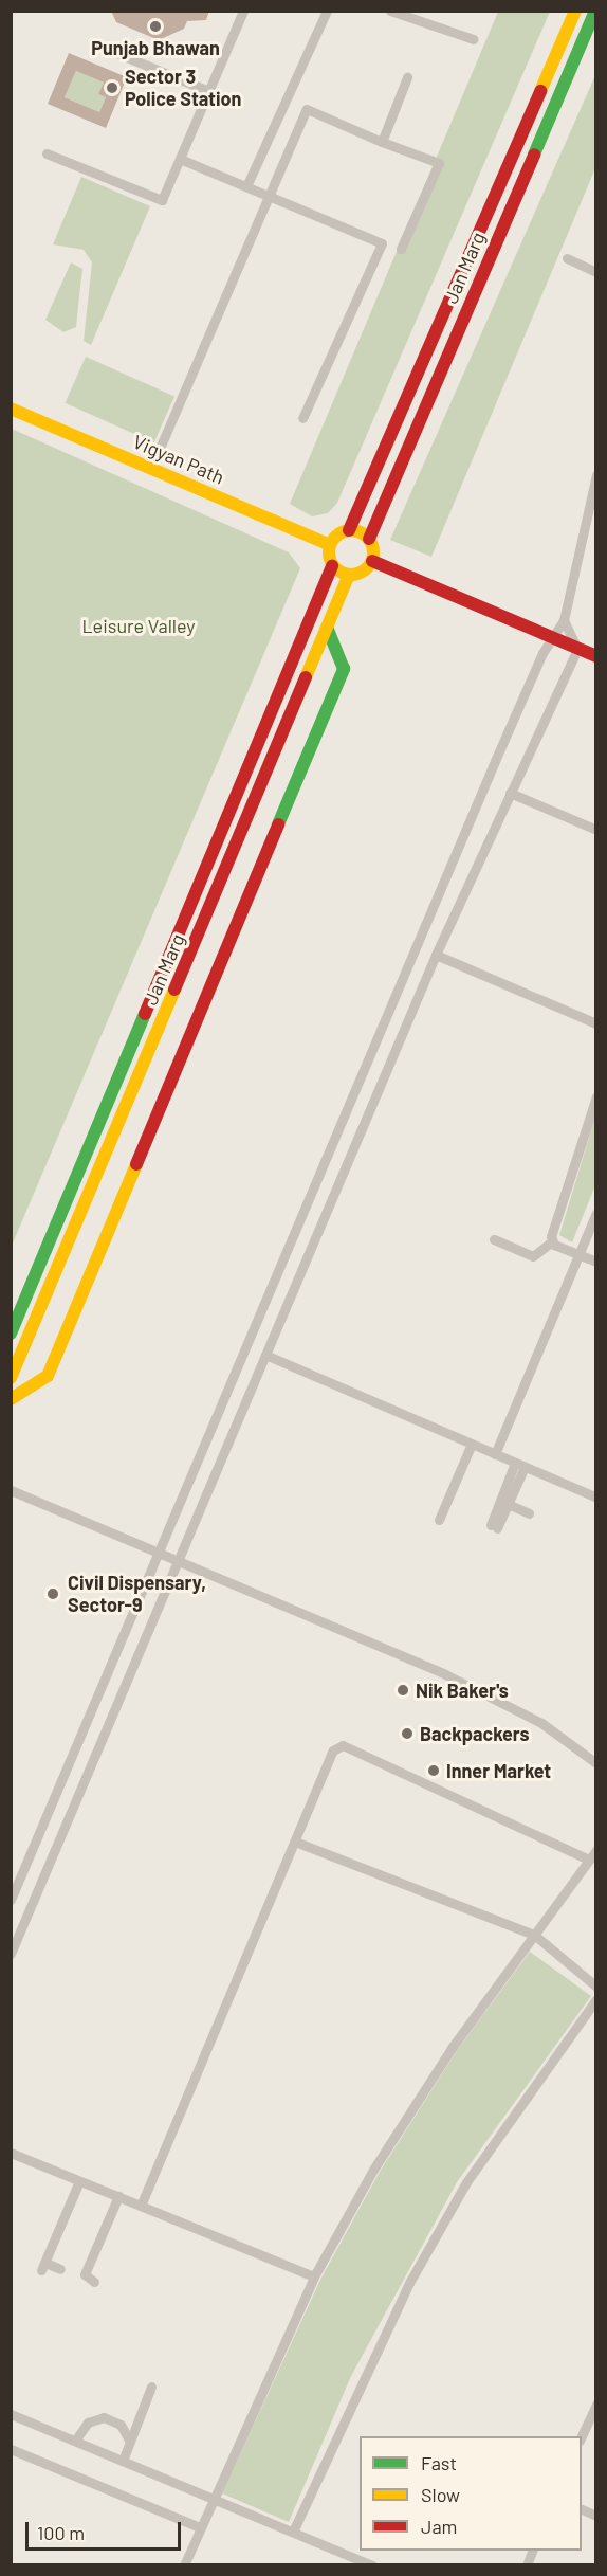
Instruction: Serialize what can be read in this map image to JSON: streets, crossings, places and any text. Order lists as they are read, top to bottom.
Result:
{
  "streets": {
    "main road": ["Jan Marg", "Vigyan Path"]
  },
  "crossings": [
    ["Jan Marg", "Vigyan Path"]
  ],
  "parks": ["Leisure Valley"],
  "places": [
    "Punjab Bhawan",
    "Sector 3 Police Station",
    "Civil Dispensary, Sector-9",
    "Nik Baker's",
    "Backpackers",
    "Inner Market"
  ],
  "legend": ["Fast", "Slow", "Jam"],
  "scale_bar": "100 m"
}
